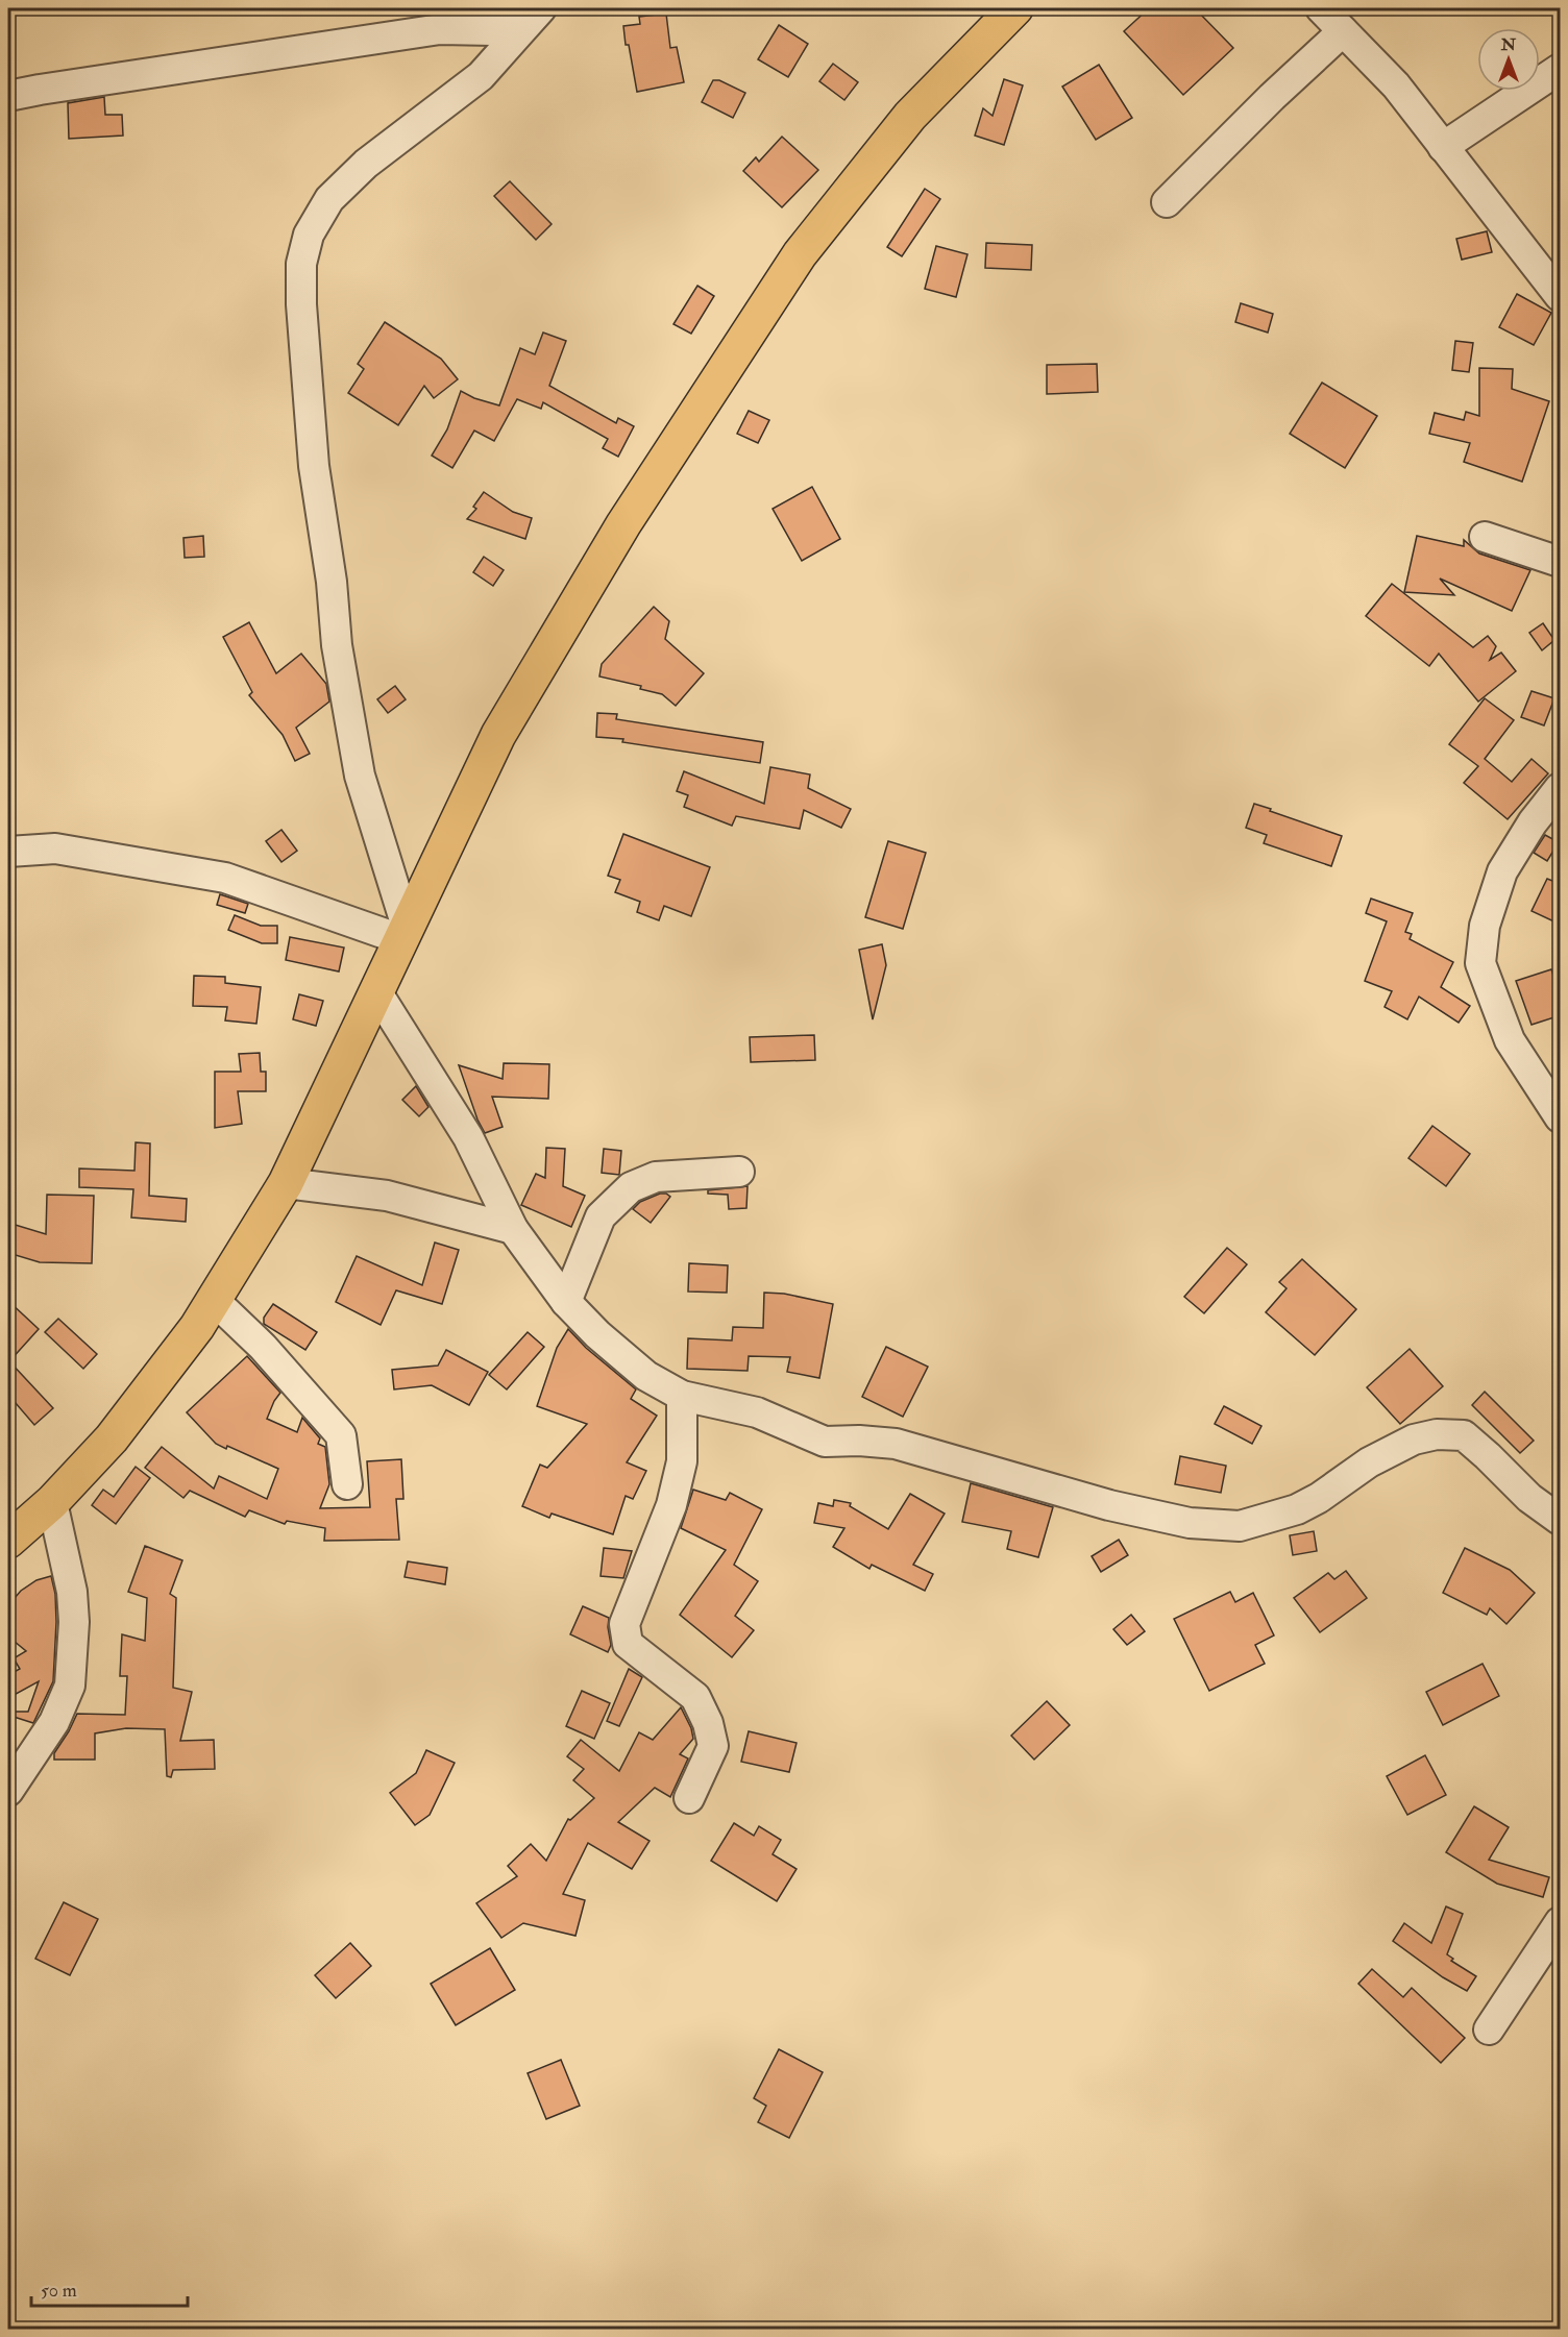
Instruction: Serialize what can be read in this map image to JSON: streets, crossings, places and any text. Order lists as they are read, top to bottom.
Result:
{
  "scale_bar": "50 m",
  "north": "top"
}
